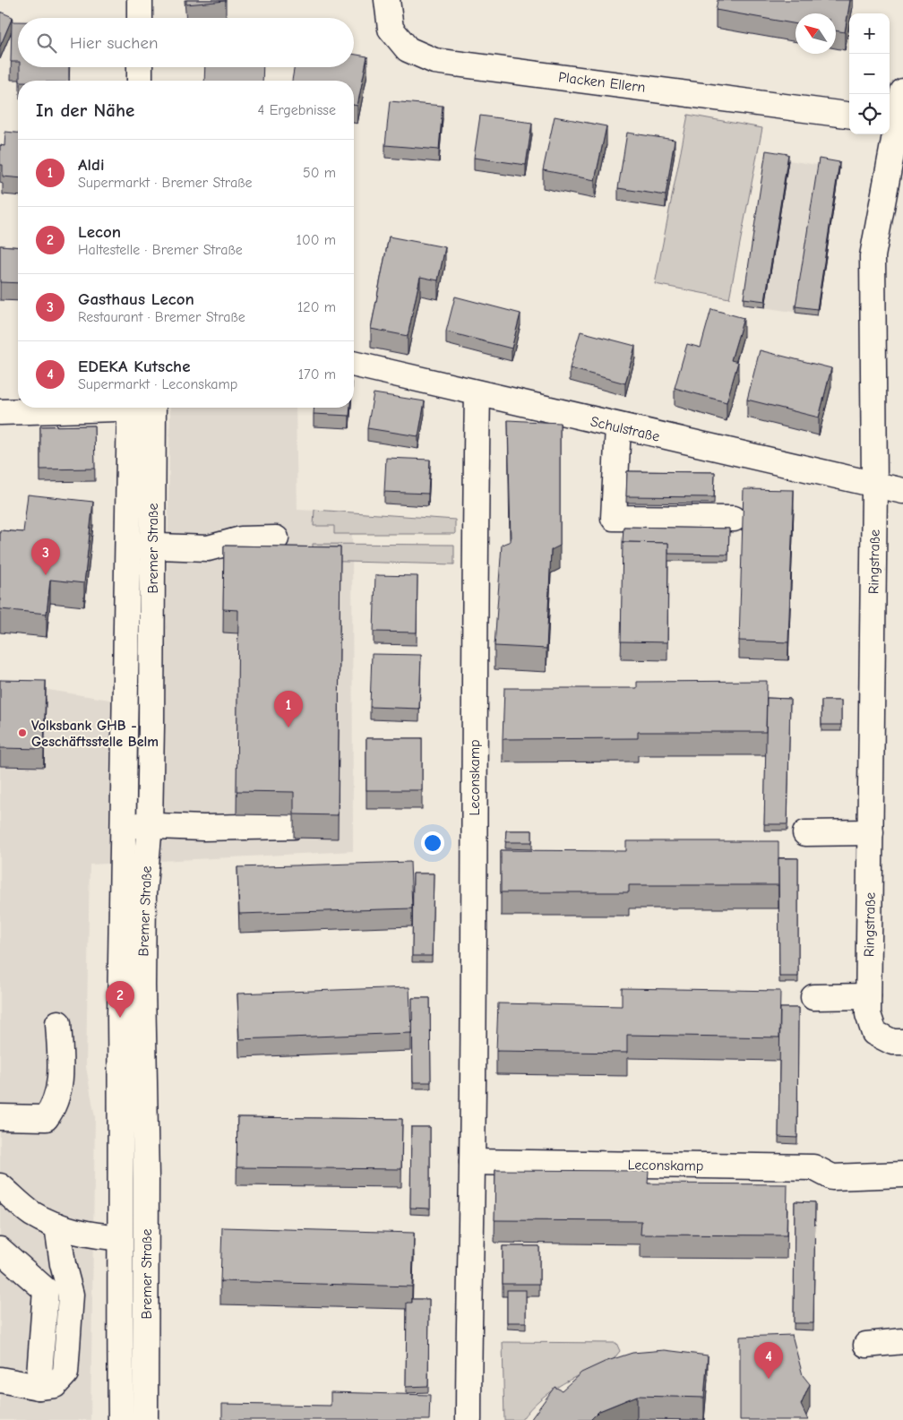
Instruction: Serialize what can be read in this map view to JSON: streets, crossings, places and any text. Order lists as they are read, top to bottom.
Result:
{
  "streets": {
    "street": [
      "Placken Ellern",
      "Schulstraße",
      "Bremer Straße",
      "Ringstraße",
      "Leconskamp"
    ]
  },
  "crossings": [
    ["Schulstraße", "Ringstraße"],
    ["Schulstraße", "Leconskamp"]
  ],
  "places": ["Volksbank GHB - Geschäftsstelle Belm"],
  "north": "top left",
  "page": {
    "map_buttons": ["+", "−"],
    "search": "Hier suchen",
    "heading": ["In der Nähe", "4 Ergebnisse"],
    "list": [
      {
        "mark": "1",
        "name": "Aldi",
        "note": "Supermarkt · Bremer Straße",
        "value": "50 m"
      },
      {
        "mark": "2",
        "name": "Lecon",
        "note": "Haltestelle · Bremer Straße",
        "value": "100 m"
      },
      {
        "mark": "3",
        "name": "Gasthaus Lecon",
        "note": "Restaurant · Bremer Straße",
        "value": "120 m"
      },
      {
        "mark": "4",
        "name": "EDEKA Kutsche",
        "note": "Supermarkt · Leconskamp",
        "value": "170 m"
      }
    ],
    "pins": [
      "3",
      "1",
      "2",
      "4"
    ]
  }
}
